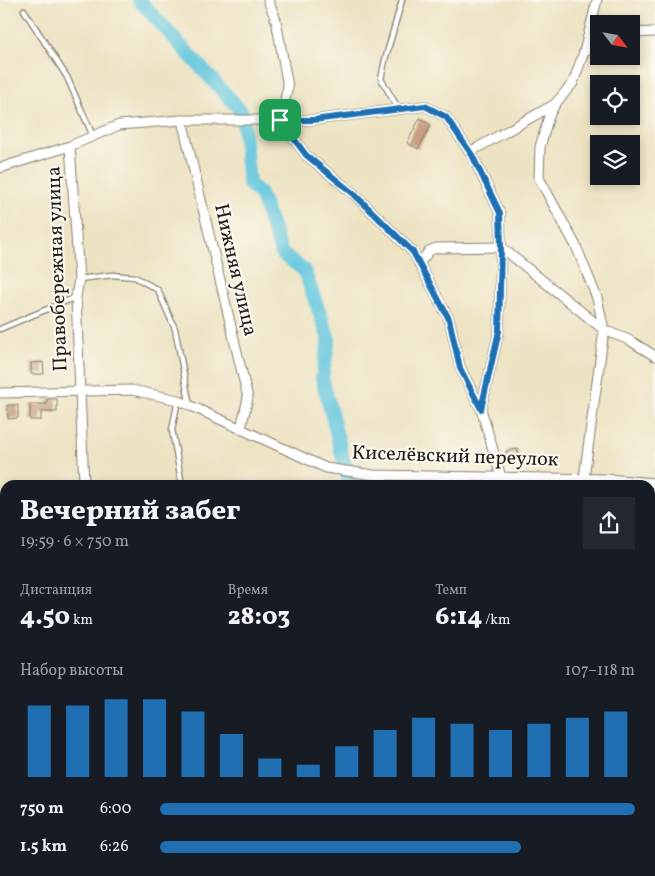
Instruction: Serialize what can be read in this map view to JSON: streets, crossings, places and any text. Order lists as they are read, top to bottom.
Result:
{
  "streets": {
    "street": ["Правобережная улица", "Нижняя улица", "Киселёвский переулок"]
  },
  "crossings": [
    ["Правобережная улица", "Киселёвский переулок"],
    ["Нижняя улица", "Киселёвский переулок"]
  ],
  "north": "bottom right",
  "page": {
    "heading": ["Вечерний забег", "19:59 · 6 × 750 m"],
    "stats": [
      ["Дистанция", "4.50 km"],
      ["Время", "28:03"],
      ["Темп", "6:14 /km"]
    ],
    "chart": ["Набор высоты", "107–118 m"],
    "list": [
      {
        "name": "750 m",
        "note": "6:00"
      },
      {
        "name": "1.5 km",
        "note": "6:26"
      }
    ]
  }
}
